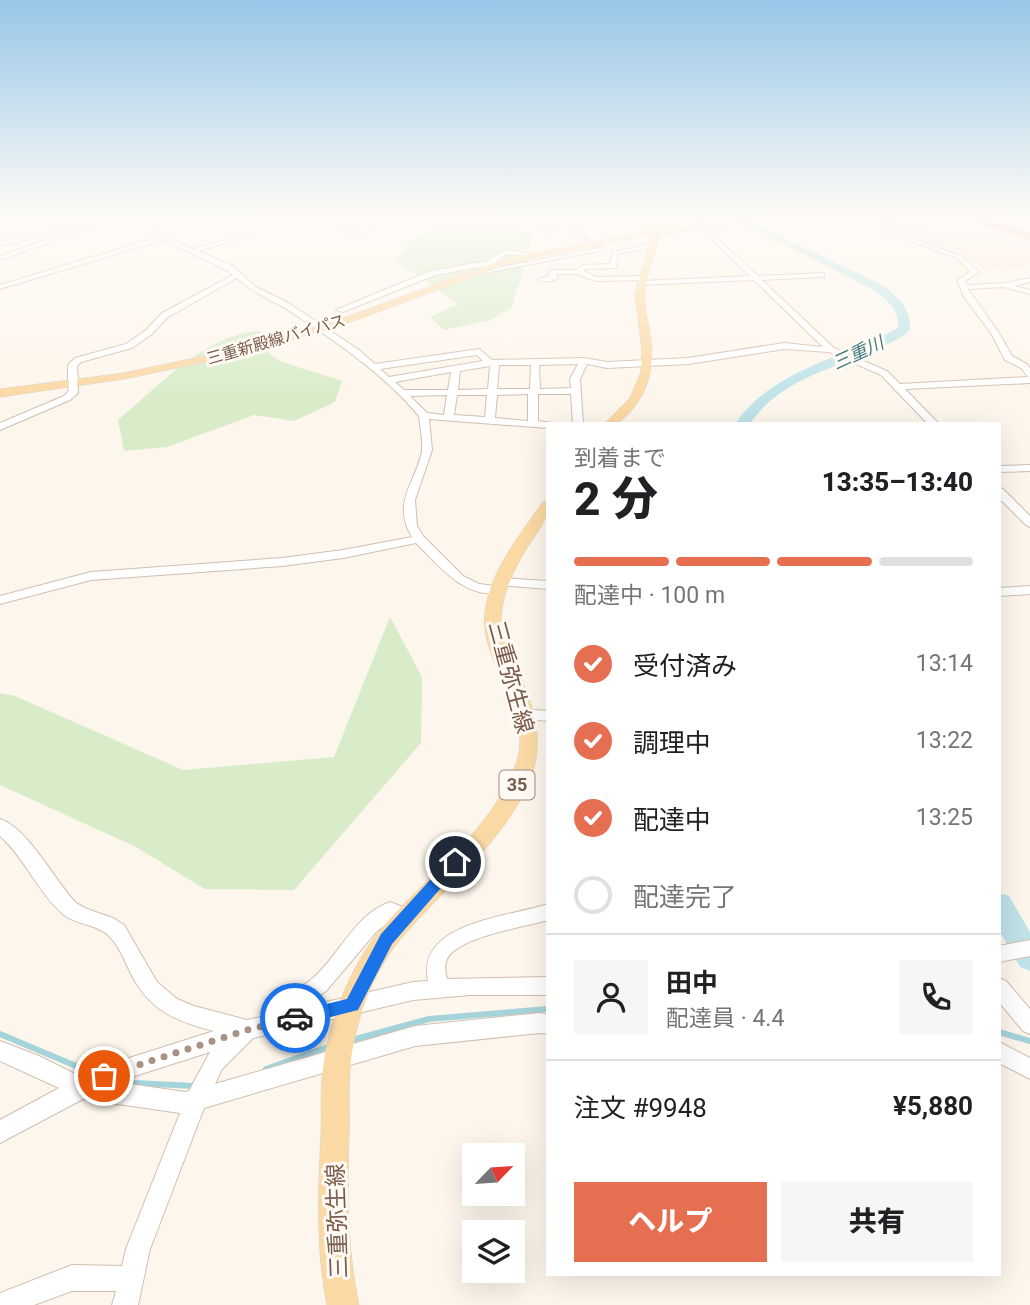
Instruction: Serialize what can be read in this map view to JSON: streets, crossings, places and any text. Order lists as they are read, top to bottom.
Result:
{
  "streets": {
    "main road": ["三重新殿線バイパス", "三重弥生線", "35"]
  },
  "water": ["三重川"],
  "north": "top right",
  "page": {
    "heading": ["2 分", "到着まで", "13:35–13:40"],
    "panel": [
      "田中",
      "配達員 · 4.4",
      "注文 #9948",
      "¥5,880"
    ],
    "bar": "配達中 · 100 m",
    "list": [
      ["受付済み", "13:14"],
      ["調理中", "13:22"],
      ["配達中", "13:25"],
      "配達完了"
    ],
    "buttons": ["ヘルプ", "共有"]
  }
}
